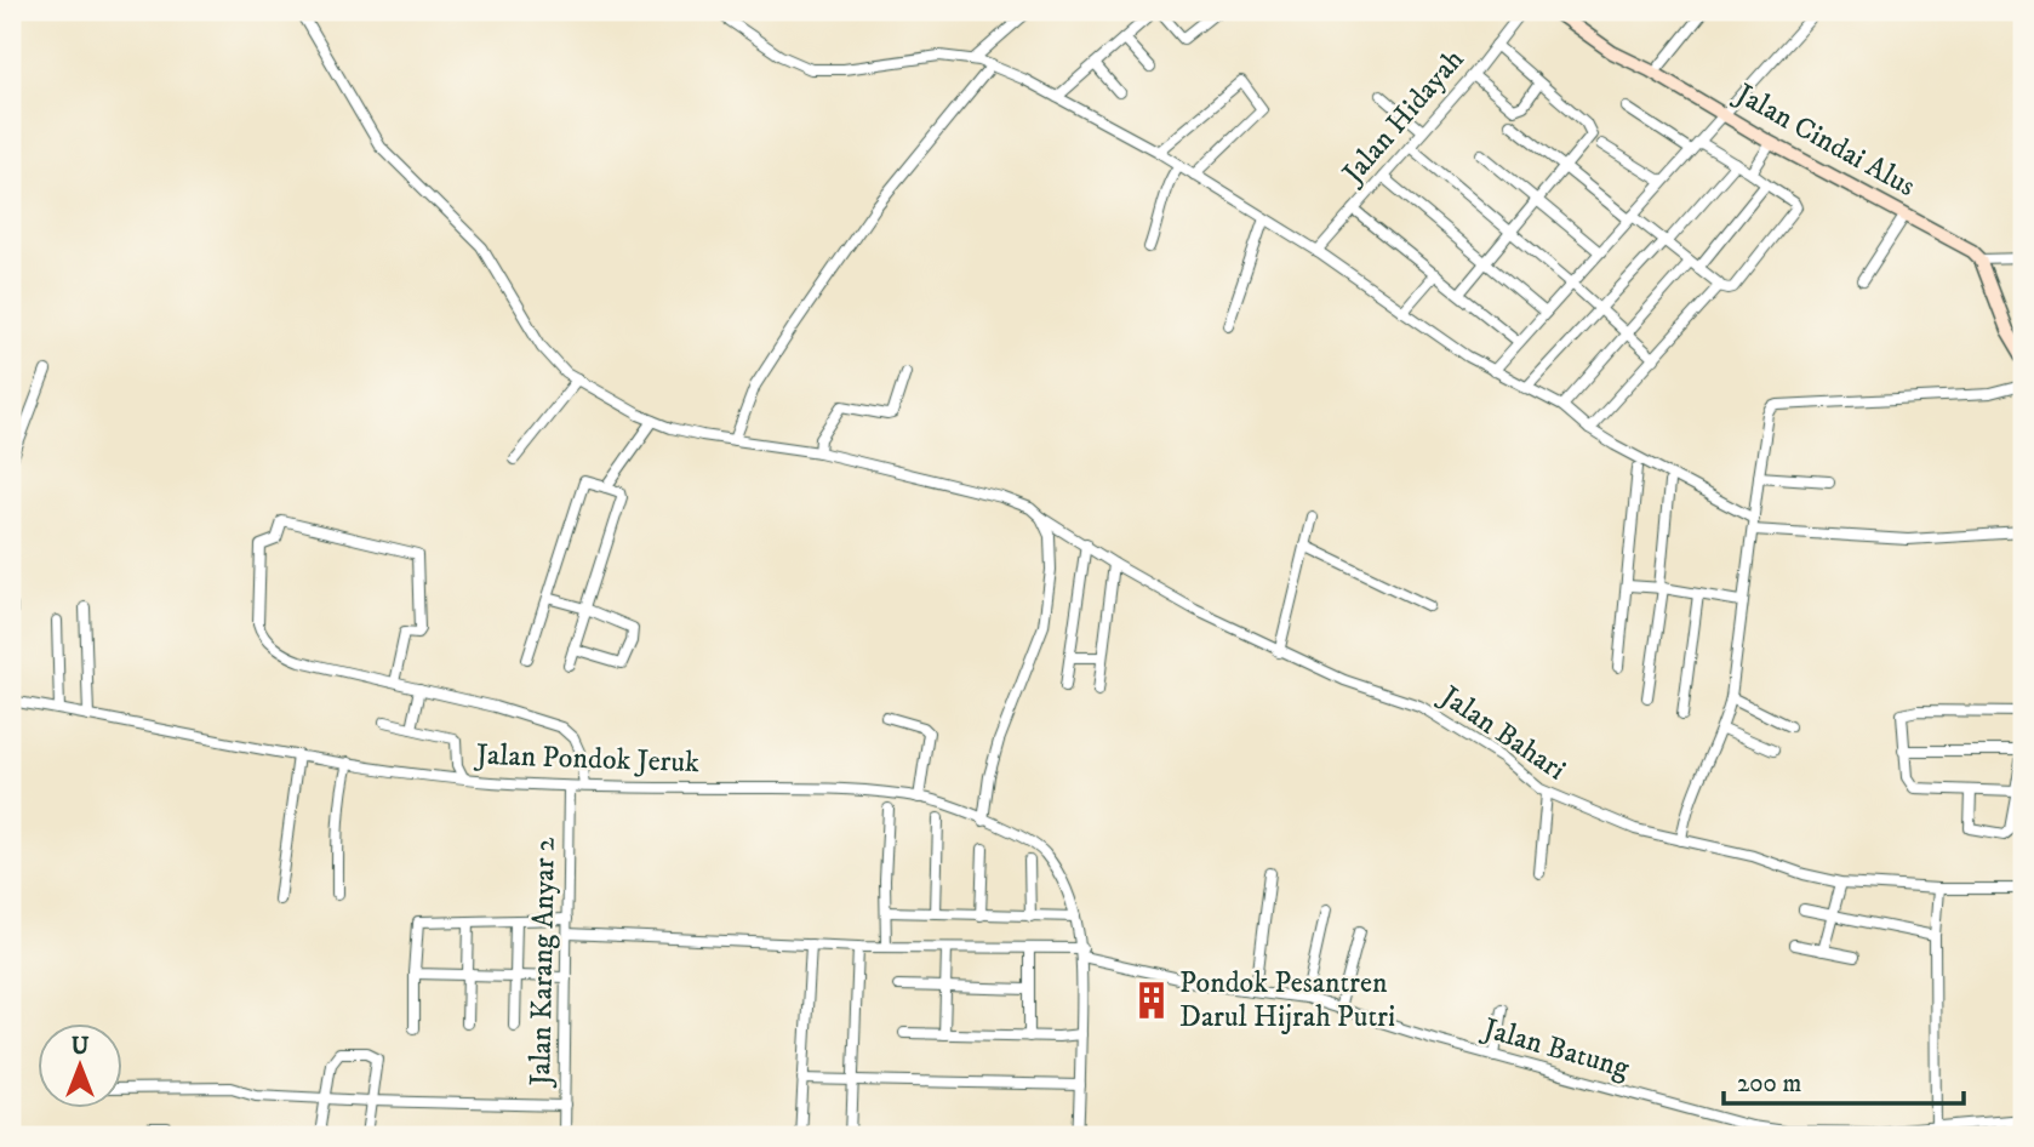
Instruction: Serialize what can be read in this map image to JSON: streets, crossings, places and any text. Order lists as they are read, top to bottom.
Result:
{
  "streets": {
    "street": [
      "Jalan Hidayah",
      "Jalan Cindai Alus",
      "Jalan Bahari",
      "Jalan Pondok Jeruk",
      "Jalan Karang Anyar 2",
      "Jalan Batung"
    ]
  },
  "crossings": [
    ["Jalan Pondok Jeruk", "Jalan Karang Anyar 2"],
    ["Jalan Pondok Jeruk", "Jalan Batung"],
    ["Jalan Karang Anyar 2", "Jalan Batung"]
  ],
  "places": {
    "building": ["Pondok Pesantren Darul Hijrah Putri"]
  },
  "scale_bar": "200 m",
  "north": "top"
}
